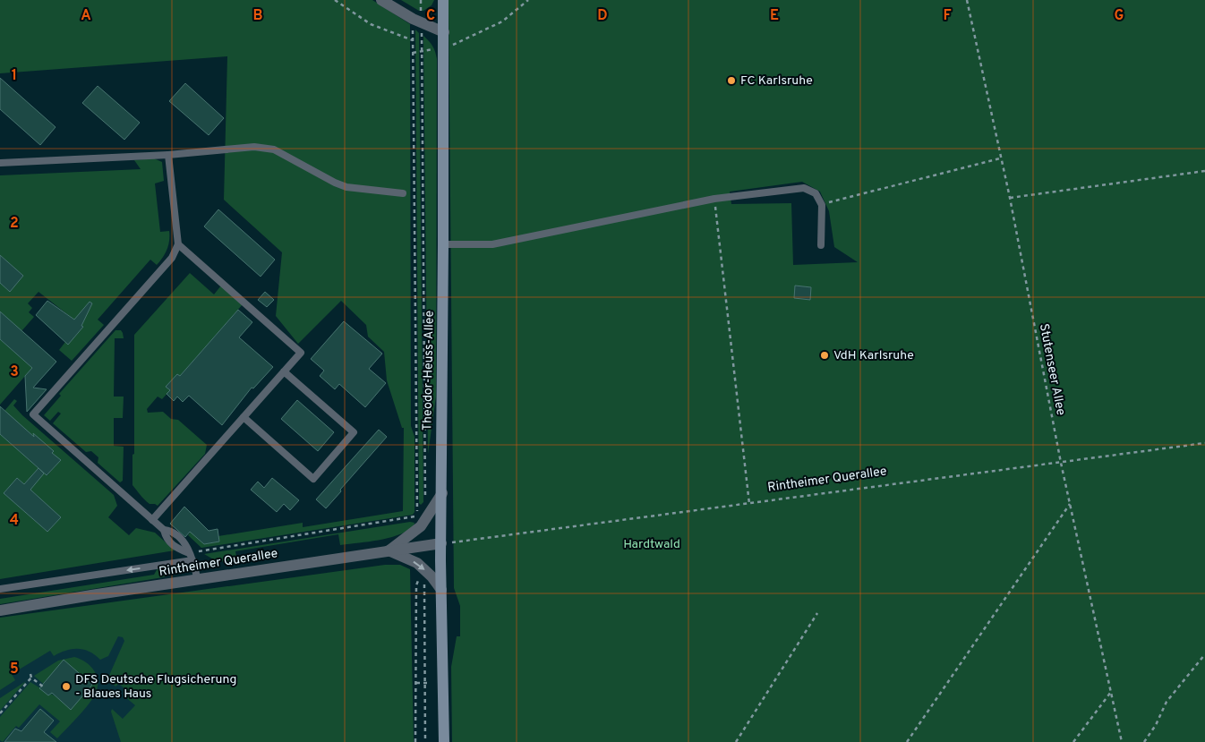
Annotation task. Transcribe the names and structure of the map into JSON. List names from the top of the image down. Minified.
{"streets":{"main road":["Theodor-Heuss-Allee"],"street":["Rintheimer Querallee"],"path":["Stutenseer Allee"]},"crossings":[["Stutenseer Allee","Rintheimer Querallee"],["Theodor-Heuss-Allee","Rintheimer Querallee"]],"parks":["Hardtwald"],"places":["FC Karlsruhe","VdH Karlsruhe","DFS Deutsche Flugsicherung - Blaues Haus"],"grid":{"columns":["A","B","C","D","E","F","G"],"rows":["1","2","3","4","5"]}}
